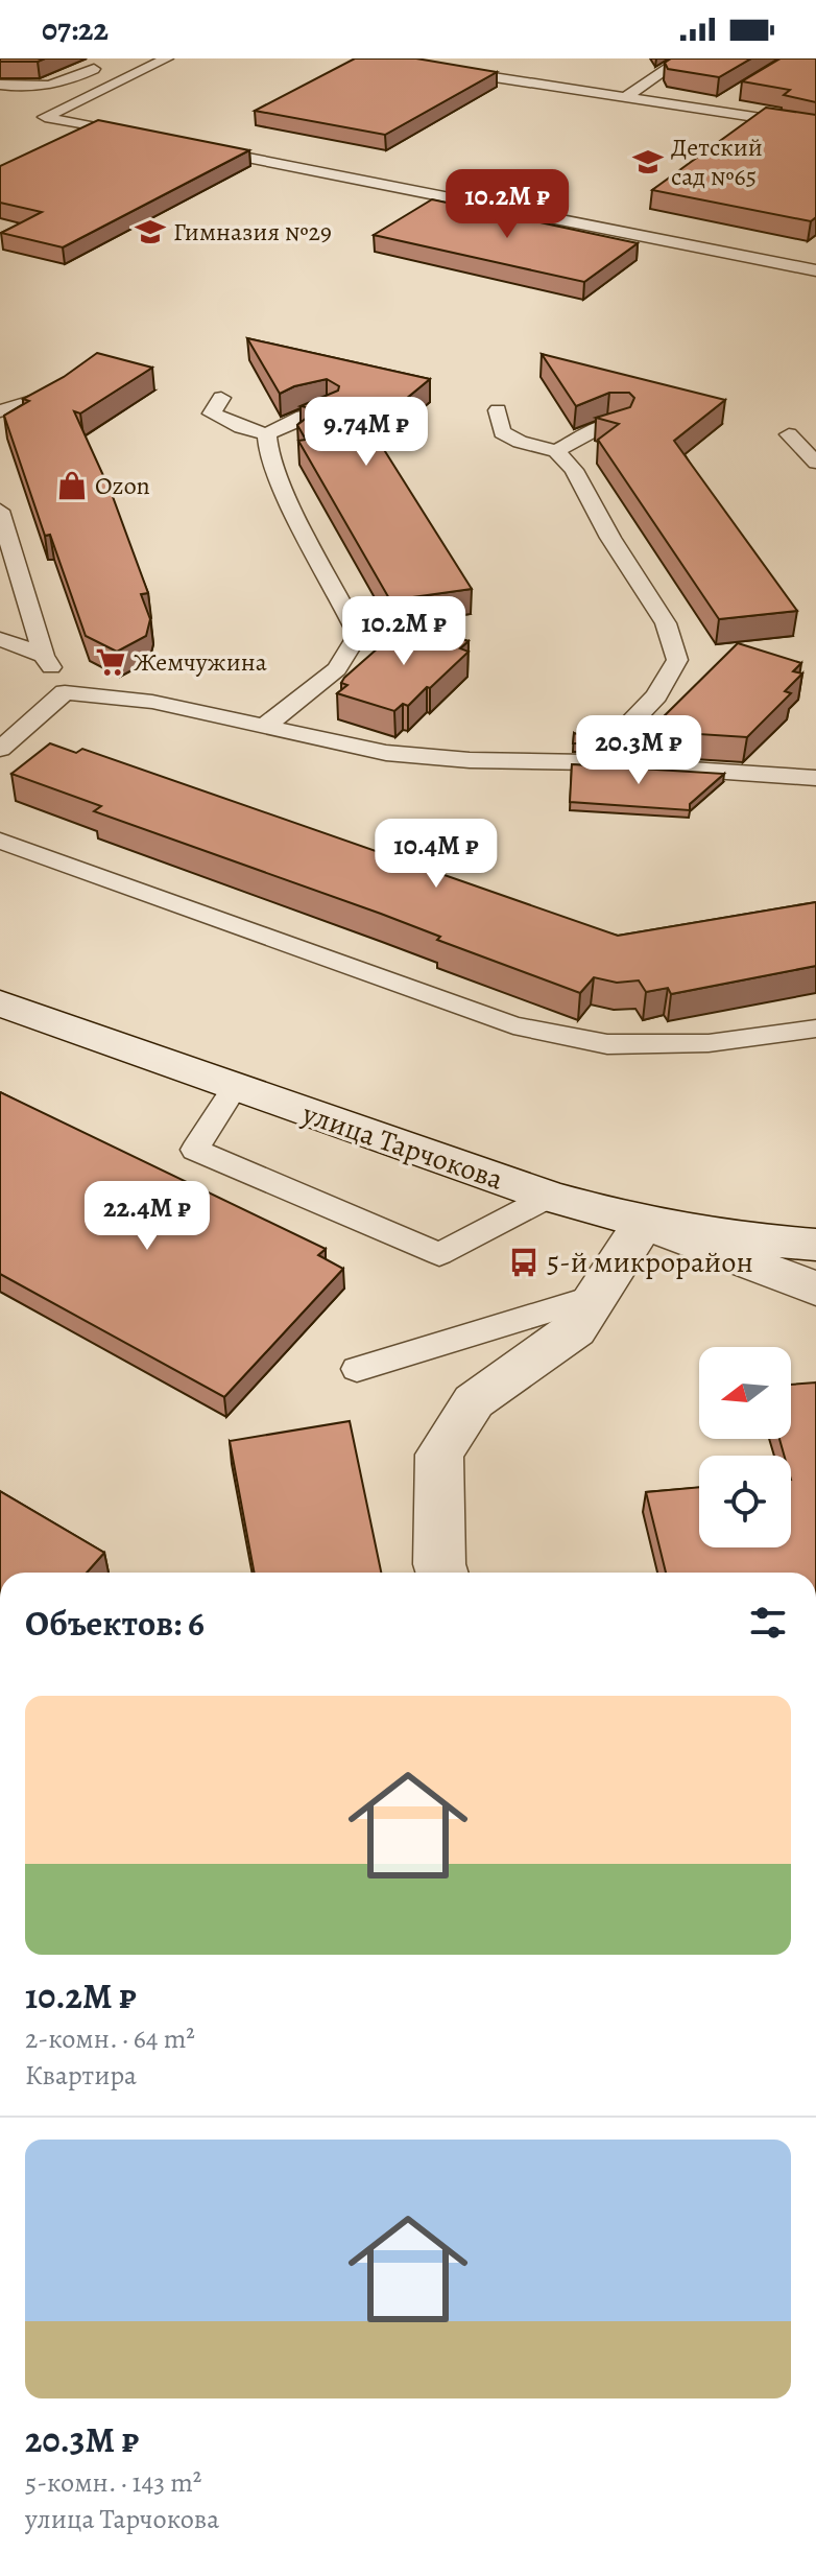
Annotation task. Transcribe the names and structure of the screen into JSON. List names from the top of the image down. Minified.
{"streets":{"main road":["улица Тарчокова"]},"places":{"school or university":["Детский сад №65","Гимназия №29"],"shop":["Ozon"],"supermarket":["Жемчужина"],"bus stop":["5-й микрорайон"]},"north":"left","page":{"status":"07:22","price":["10.2M ₽","9.74M ₽","10.2M ₽","20.3M ₽","10.4M ₽","22.4M ₽"],"heading":"Объектов: 6","list":[{"name":"10.2M ₽","note":"2-комн. · 64 m² · Квартира"},{"name":"20.3M ₽","note":"5-комн. · 143 m² · улица Тарчокова"}]}}
